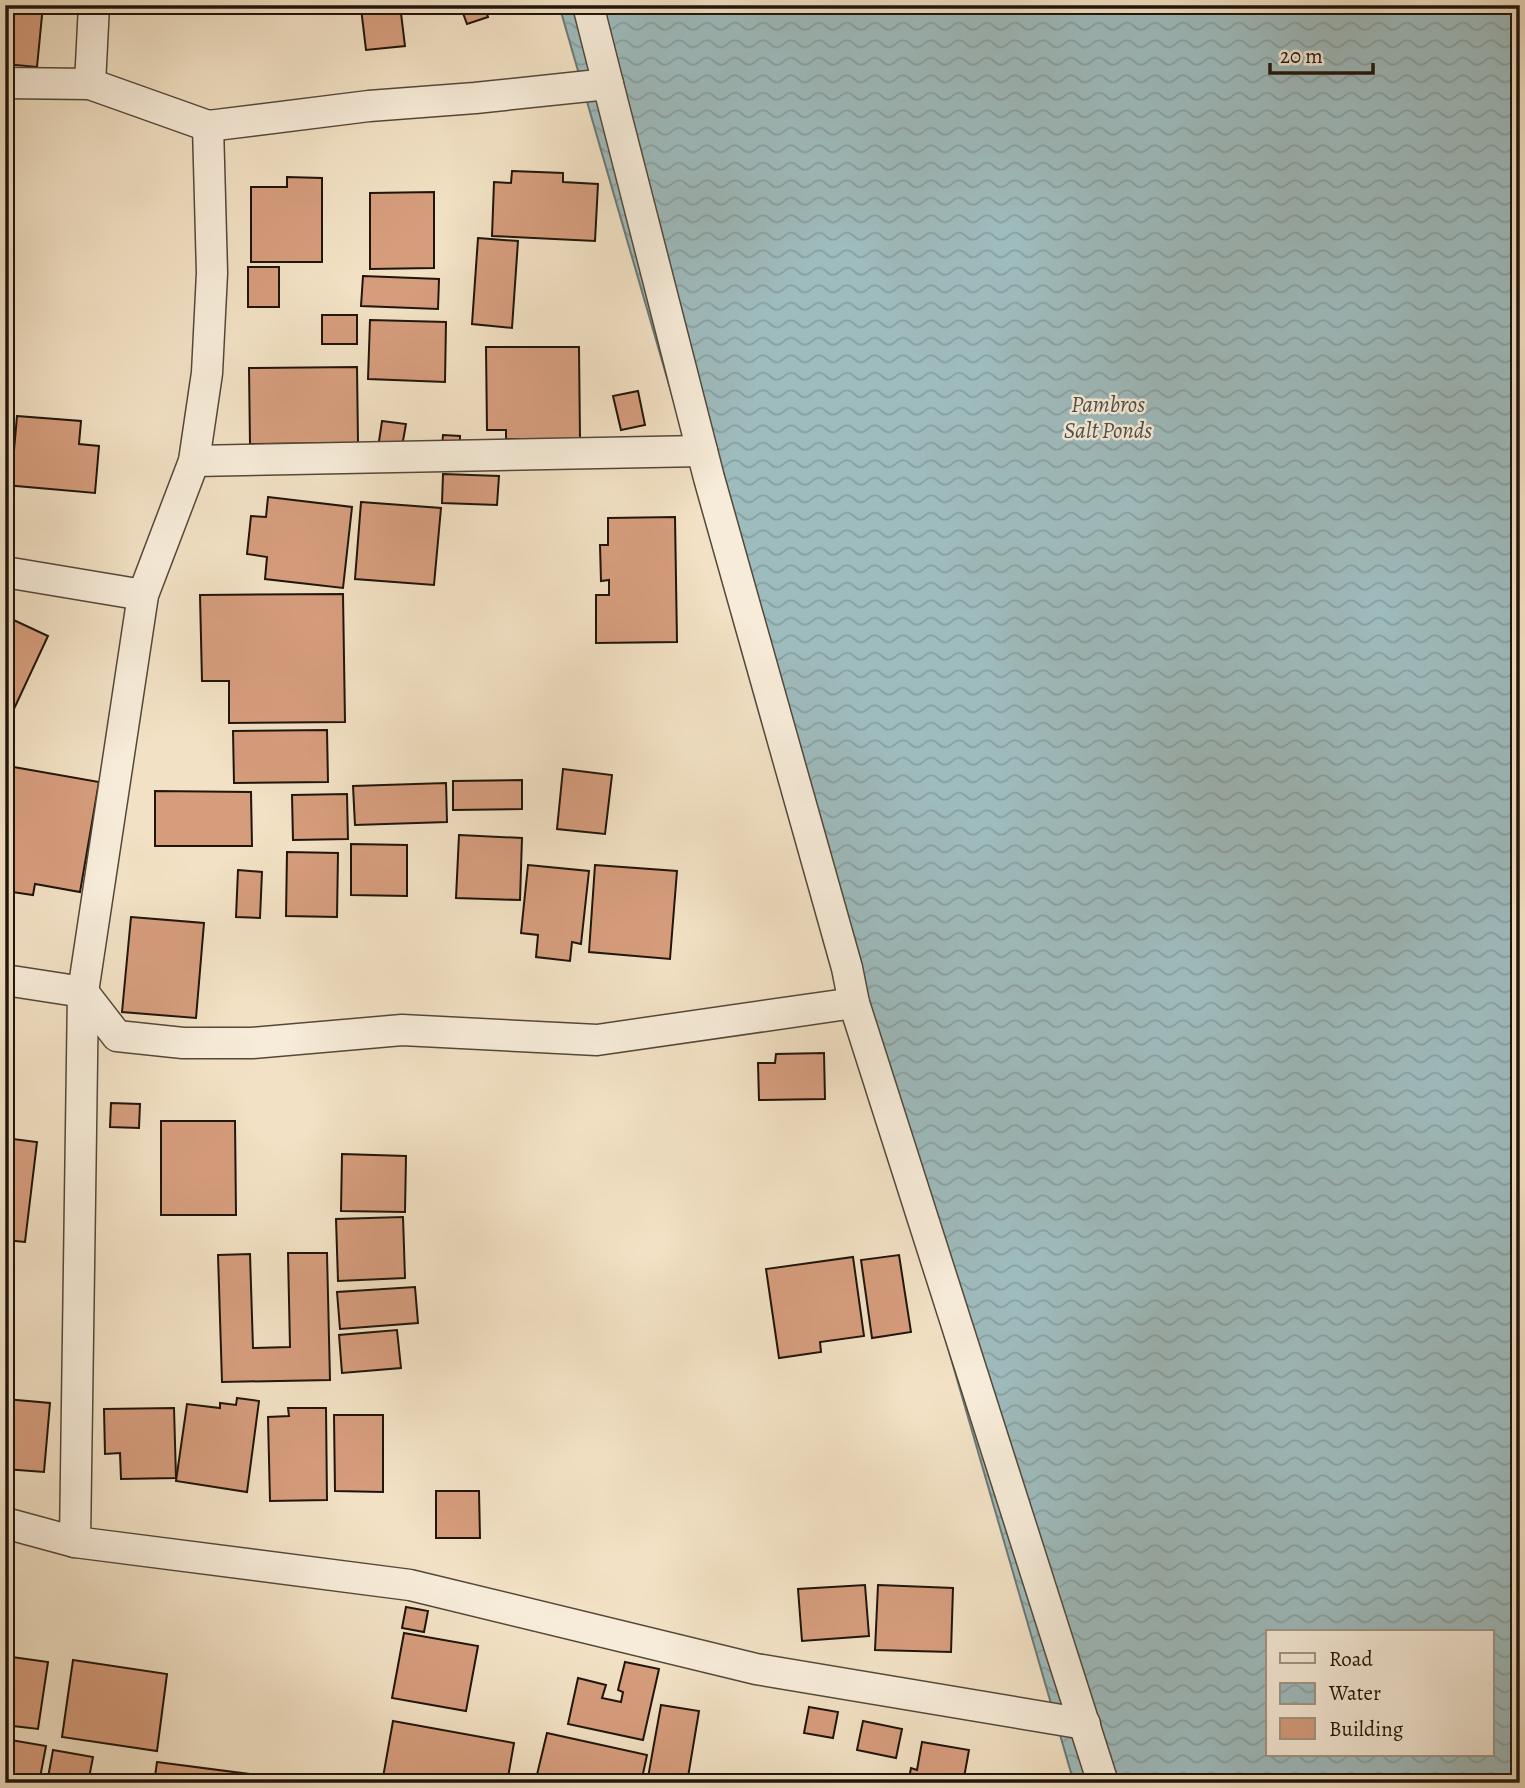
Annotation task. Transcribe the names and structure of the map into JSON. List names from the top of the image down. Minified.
{"water":["Pambros Salt Ponds"],"legend":["Road","Water","Building"],"scale_bar":"20 m"}
